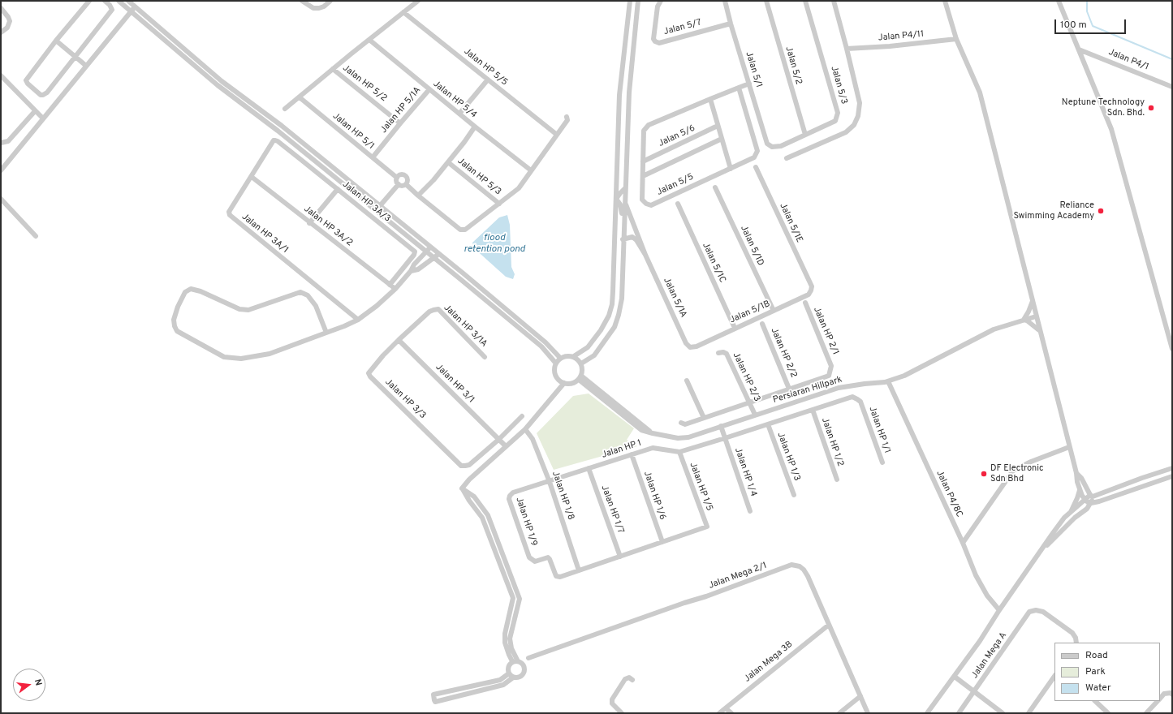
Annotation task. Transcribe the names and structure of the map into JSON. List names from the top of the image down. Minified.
{"streets":{"street":["Jalan 5/7","Jalan P4/11","Jalan P4/1","Jalan 5/2","Jalan HP 5/5","Jalan 5/1","Jalan HP 5/2","Jalan 5/3","Jalan HP 5/4","Jalan HP 5/1A","Jalan HP 5/1","Jalan 5/6","Jalan HP 5/3","Jalan 5/5","Jalan HP 3A/3","Jalan 5/1E","Jalan HP 3A/2","Jalan HP 3A/1","Jalan 5/1D","Jalan 5/1C","Jalan 5/1A","Jalan 5/1B","Jalan HP 3/1A","Jalan HP 2/1","Jalan HP 2/2","Jalan HP 2/3","Jalan HP 3/1","Persiaran Hillpark","Jalan HP 3/3","Jalan HP 1/1","Jalan HP 1/2","Jalan HP 1","Jalan HP 1/3","Jalan HP 1/4","Jalan HP 1/5","Jalan P4/8C","Jalan HP 1/8","Jalan HP 1/6","Jalan HP 1/7","Jalan HP 1/9","Jalan Mega 2/1","Jalan Mega A","Jalan Mega 3B"]},"crossings":[["Jalan 5/7","Jalan 5/1"],["Jalan 5/2","Jalan 5/3"],["Jalan 5/1","Jalan 5/3"],["Jalan 5/1","Jalan 5/5"],["Jalan HP 5/2","Jalan HP 5/1A"],["Jalan HP 5/4","Jalan HP 5/1A"],["Jalan HP 5/1A","Jalan HP 5/1"],["Jalan 5/6","Jalan 5/5"],["Jalan HP 3A/3","Jalan HP 3A/2"],["Jalan HP 3A/3","Jalan HP 3A/1"],["Jalan 5/1E","Jalan 5/1B"],["Jalan HP 3A/2","Jalan HP 3A/1"],["Jalan 5/1D","Jalan 5/1B"],["Jalan 5/1C","Jalan 5/1B"],["Jalan 5/1A","Jalan 5/1B"],["Jalan HP 3/1A","Jalan HP 3/3"],["Jalan HP 2/1","Jalan HP 2/2"],["Jalan HP 2/3","Persiaran Hillpark"],["Jalan HP 3/1","Jalan HP 3/3"],["Persiaran Hillpark","Jalan P4/8C"],["Jalan HP 1/1","Jalan HP 1"],["Jalan HP 1/2","Jalan HP 1"],["Jalan HP 1","Jalan HP 1/3"],["Jalan HP 1","Jalan HP 1/4"],["Jalan HP 1","Jalan HP 1/5"],["Jalan HP 1","Jalan HP 1/8"],["Jalan HP 1","Jalan HP 1/6"],["Jalan HP 1","Jalan HP 1/7"],["Jalan HP 1","Jalan HP 1/9"],["Jalan HP 1/5","Jalan HP 1/6"],["Jalan HP 1/8","Jalan HP 1/9"],["Jalan Mega 2/1","Jalan Mega 3B"]],"water":["flood retention pond"],"places":["Neptune Technology Sdn. Bhd.","Reliance Swimming Academy","DF Electronic Sdn Bhd"],"legend":["Road","Park","Water"],"scale_bar":"100 m","north":"right"}
